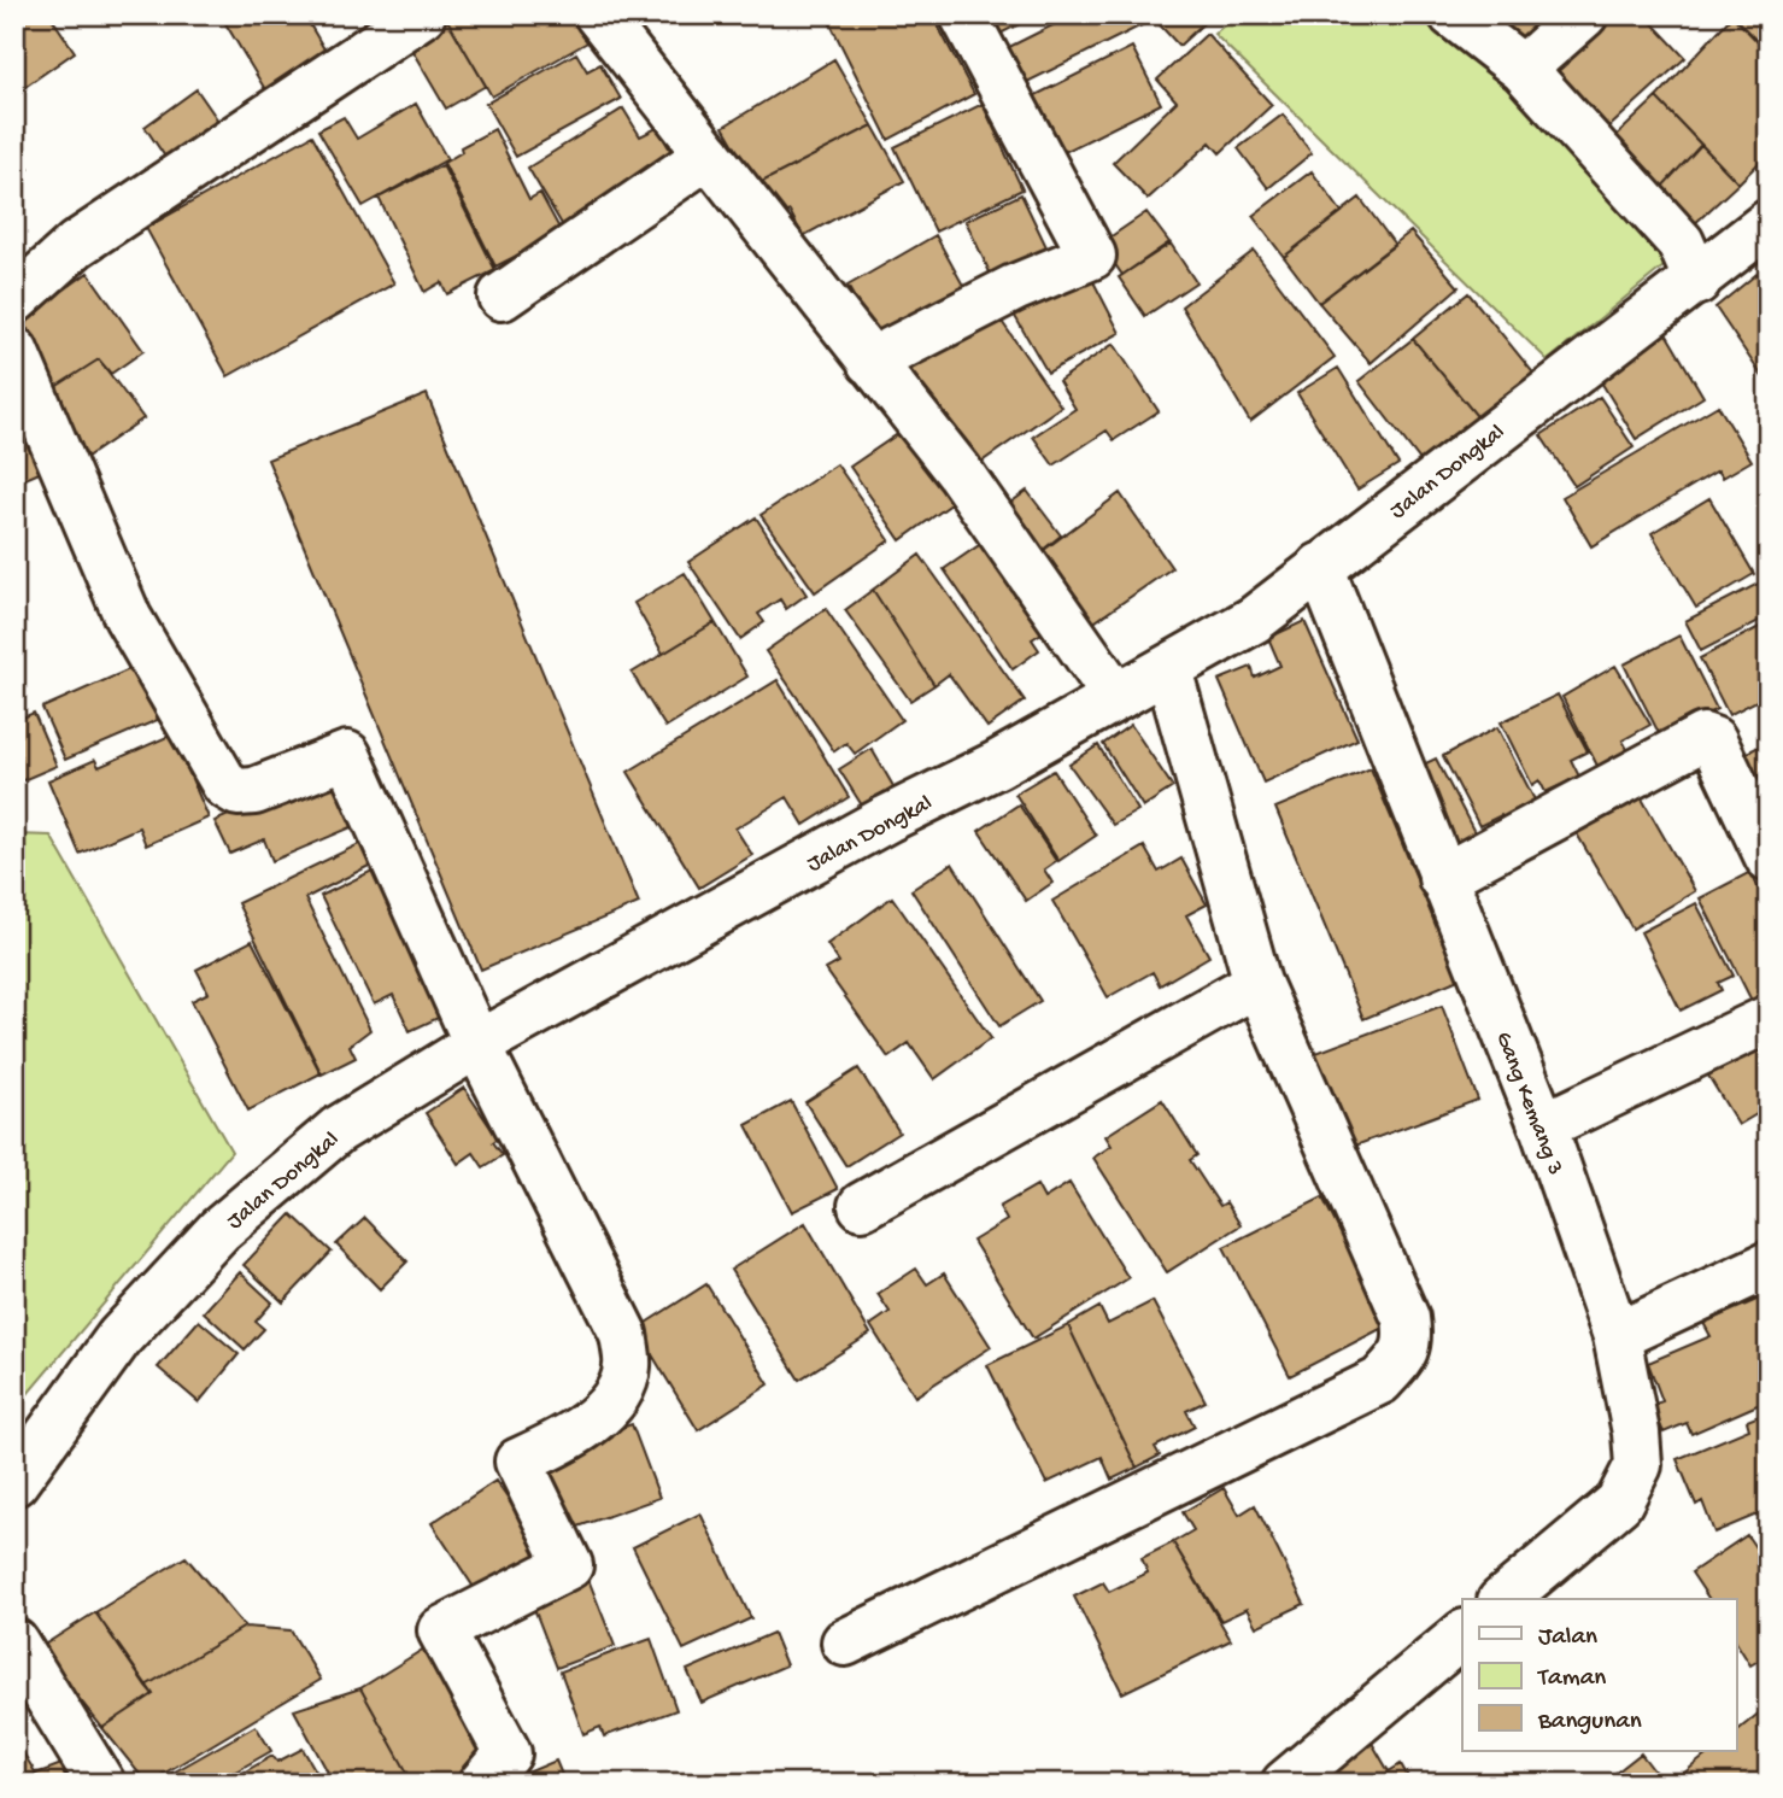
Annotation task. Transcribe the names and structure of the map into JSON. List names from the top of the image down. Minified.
{"streets":{"street":["Jalan Dongkal","Gang Kemang 3"]},"crossings":[["Jalan Dongkal","Gang Kemang 3"]],"legend":["Jalan","Taman","Bangunan"]}
